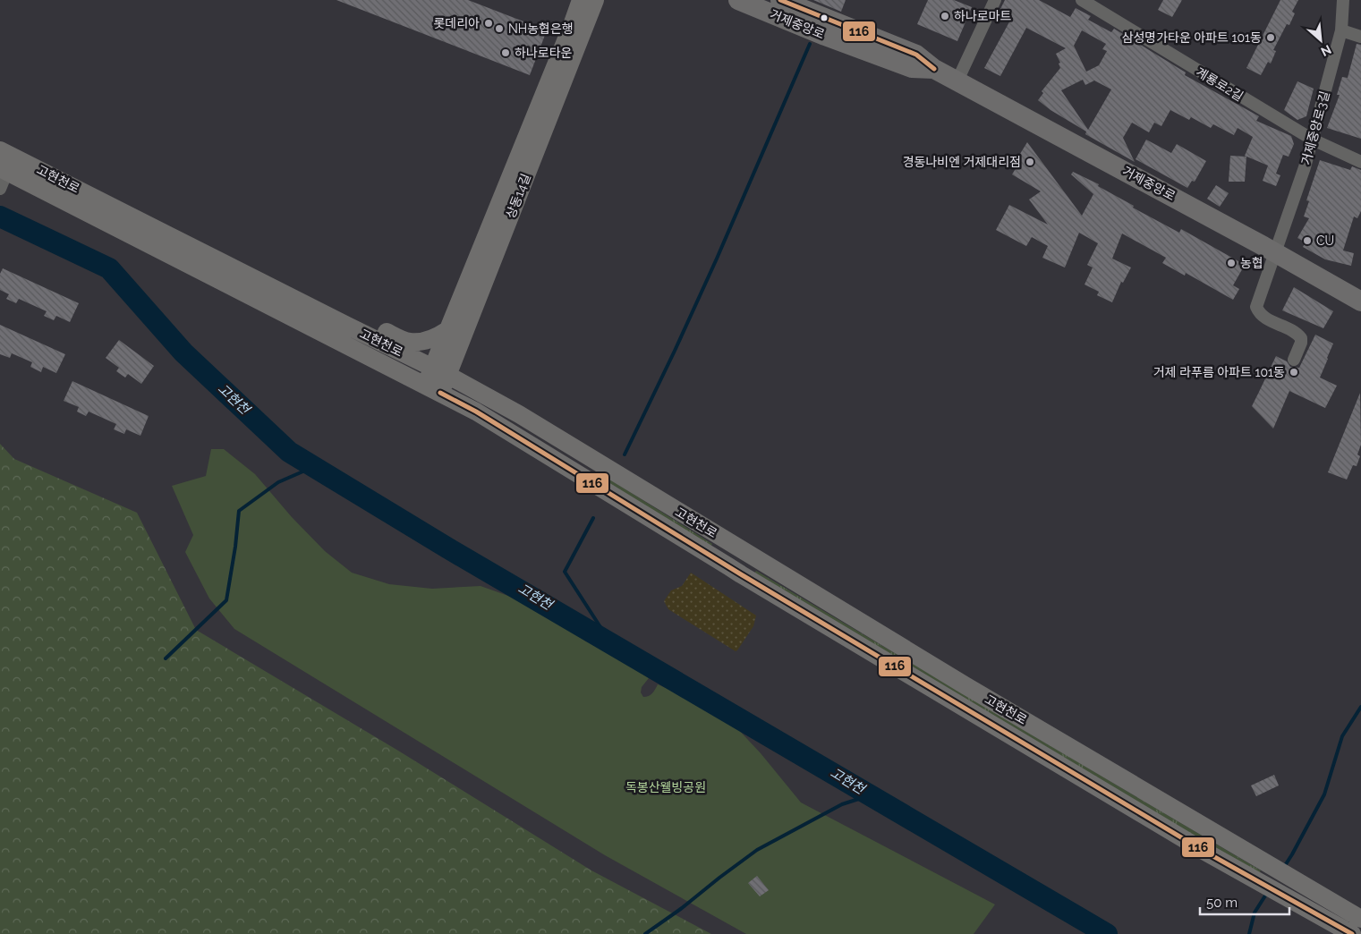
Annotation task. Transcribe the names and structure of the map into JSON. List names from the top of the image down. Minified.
{"streets":{"main road":["거제중앙로"],"street":["계룡로2길","거제중앙로3길","고현천로","상동14길"]},"crossings":[["거제중앙로","거제중앙로3길"],["계룡로2길","거제중앙로3길"],["고현천로","상동14길"]],"water":["고현천"],"parks":["독봉산웰빙공원"],"places":["하나로마트","롯데리아","NH농협은행","삼성명가타운 아파트 101동","하나로타운","경동나비엔 거제대리점","CU","농협","거제 라푸름 아파트 101동"],"lines":["transit line 116"],"scale_bar":"50 m","north":"bottom right"}
